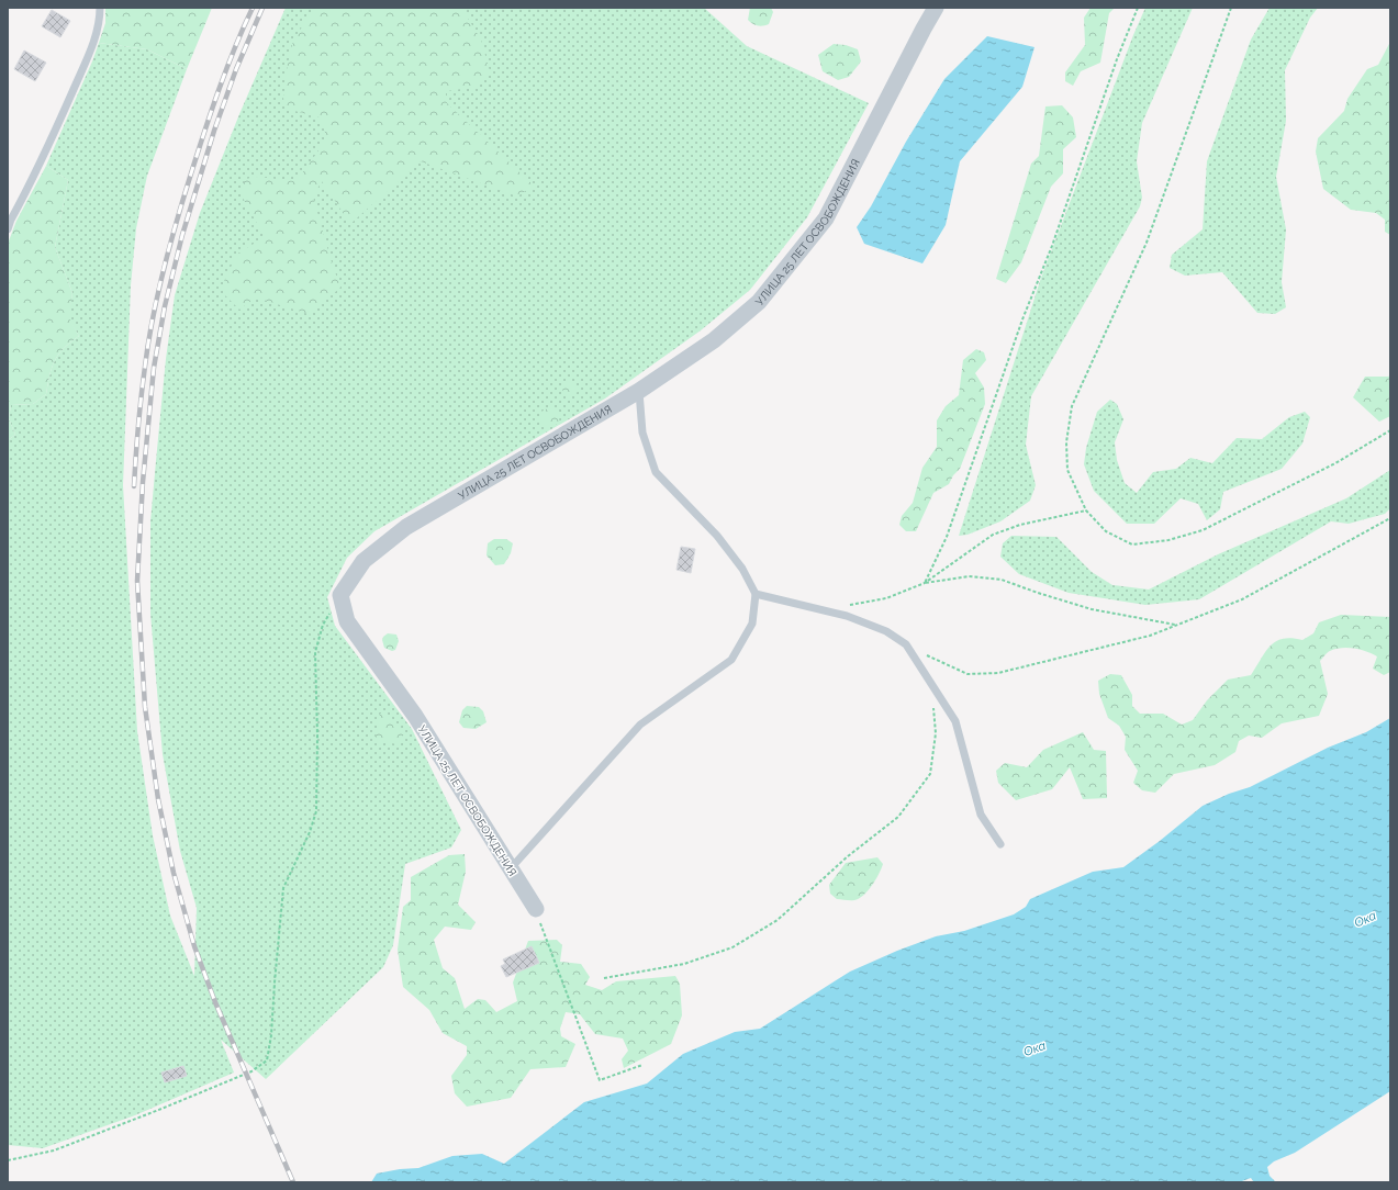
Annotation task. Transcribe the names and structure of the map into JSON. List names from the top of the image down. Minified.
{"streets":{"street":["УЛИЦА 25 ЛЕТ ОСВОБОЖДЕНИЯ"]},"water":["Ока"]}
